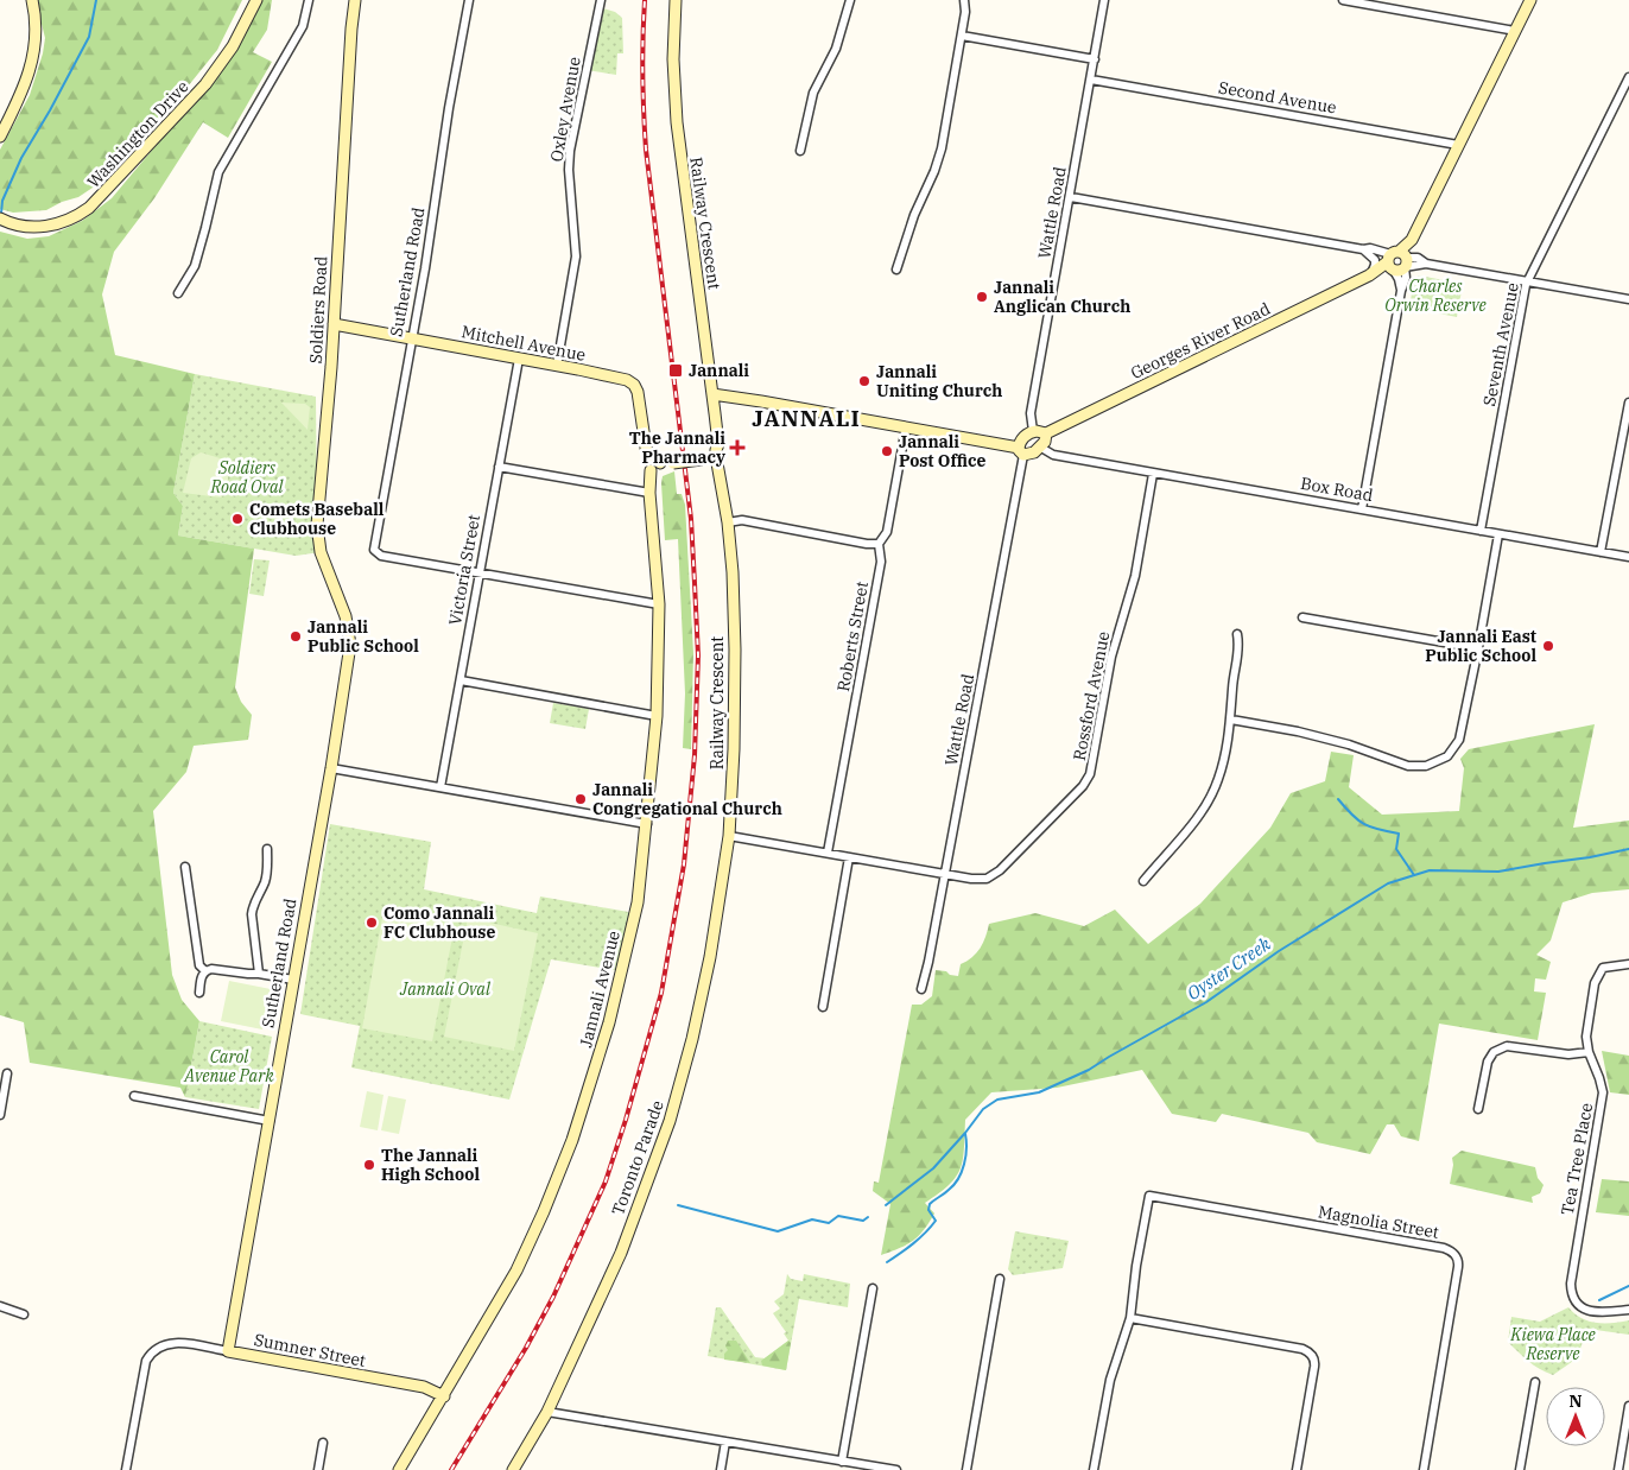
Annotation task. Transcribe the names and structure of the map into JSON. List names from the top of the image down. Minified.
{"streets":{"street":["Second Avenue","Oxley Avenue","Washington Drive","Wattle Road","Railway Crescent","Sutherland Road","Soldiers Road","Georges River Road","Mitchell Avenue","Seventh Avenue","Box Road","Victoria Street","Roberts Street","Rossford Avenue","Jannali Avenue","Toronto Parade","Tea Tree Place","Magnolia Street","Sumner Street"]},"crossings":[["Second Avenue","Wattle Road"],["Second Avenue","Georges River Road"],["Oxley Avenue","Mitchell Avenue"],["Wattle Road","Georges River Road"],["Wattle Road","Box Road"],["Wattle Road","Rossford Avenue"],["Railway Crescent","Rossford Avenue"],["Railway Crescent","Toronto Parade"],["Sutherland Road","Soldiers Road"],["Sutherland Road","Mitchell Avenue"],["Sutherland Road","Victoria Street"],["Sutherland Road","Sumner Street"],["Soldiers Road","Mitchell Avenue"],["Georges River Road","Box Road"],["Mitchell Avenue","Victoria Street"],["Mitchell Avenue","Jannali Avenue"],["Seventh Avenue","Box Road"],["Box Road","Rossford Avenue"],["Roberts Street","Rossford Avenue"],["Rossford Avenue","Toronto Parade"],["Jannali Avenue","Sumner Street"]],"districts":["JANNALI"],"water":["Oyster Creek"],"parks":["Charles Orwin Reserve","Soldiers Road Oval","Jannali Oval","Carol Avenue Park","Kiewa Place Reserve"],"places":{"other":["Jannali Anglican Church","Jannali Uniting Church","Jannali Post Office","Comets Baseball Clubhouse","Jannali Public School","Jannali East Public School","Jannali Congregational Church","Como Jannali FC Clubhouse","The Jannali High School"],"transit":["Jannali"],"health":["The Jannali Pharmacy"]},"north":"top"}
